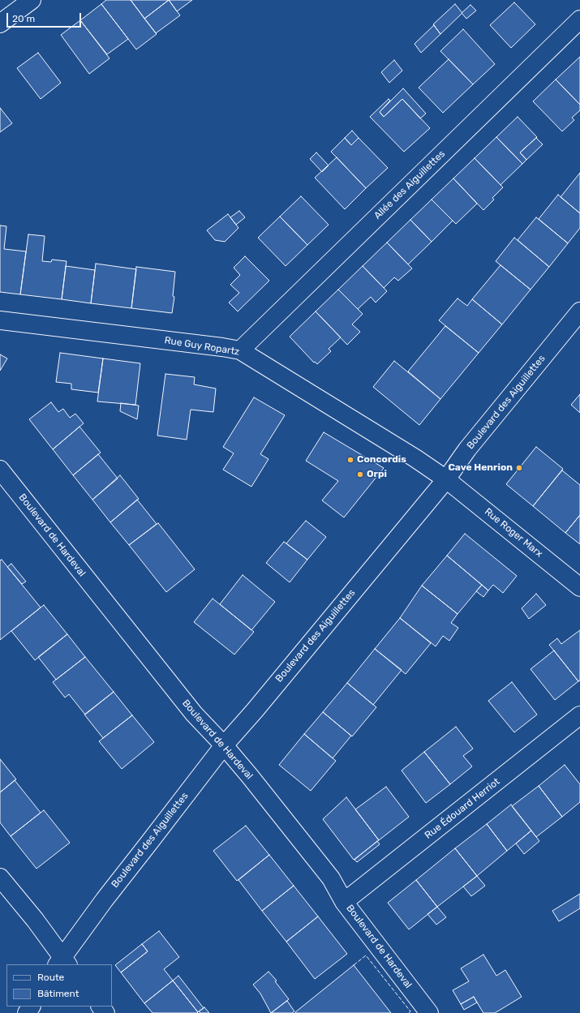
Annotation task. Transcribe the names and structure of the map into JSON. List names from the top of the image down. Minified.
{"streets":{"street":["Allée des Aiguillettes","Rue Guy Ropartz","Boulevard des Aiguillettes","Rue Roger Marx","Boulevard de Hardeval","Rue Édouard Herriot"]},"crossings":[["Allée des Aiguillettes","Rue Guy Ropartz"],["Rue Guy Ropartz","Boulevard des Aiguillettes"],["Rue Guy Ropartz","Rue Roger Marx"],["Boulevard des Aiguillettes","Rue Roger Marx"],["Boulevard des Aiguillettes","Boulevard de Hardeval"],["Boulevard de Hardeval","Rue Édouard Herriot"]],"places":["Concordis","Cave Henrion","Orpi"],"legend":["Route","Bâtiment"],"scale_bar":"20 m"}
